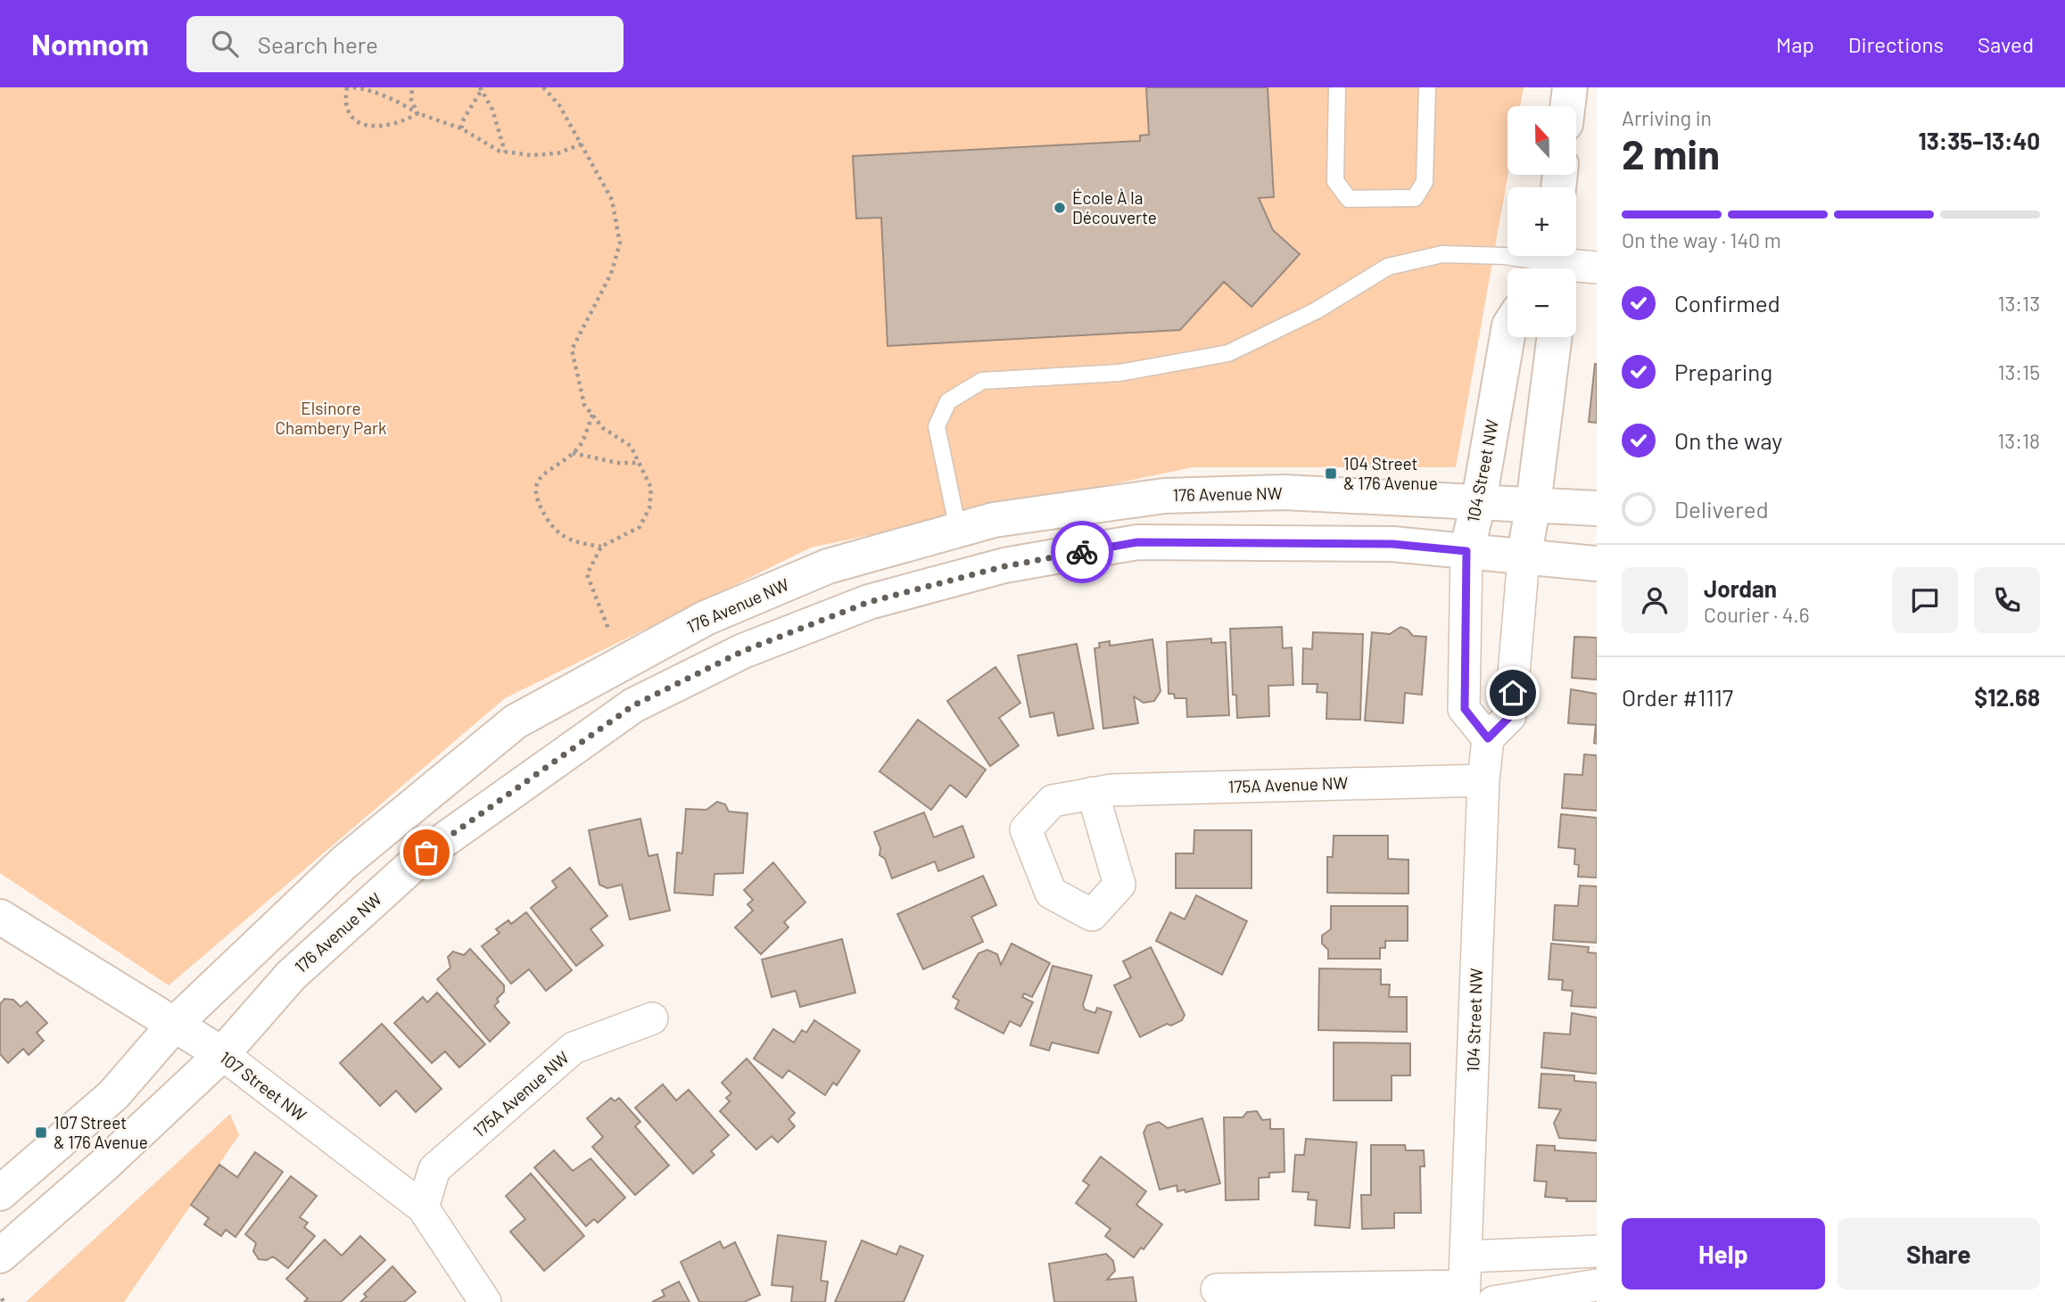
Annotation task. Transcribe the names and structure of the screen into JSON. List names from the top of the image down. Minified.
{"streets":{"street":["104 Street NW","176 Avenue NW","175A Avenue NW","107 Street NW"]},"crossings":[["104 Street NW","176 Avenue NW"],["104 Street NW","175A Avenue NW"],["176 Avenue NW","107 Street NW"],["175A Avenue NW","107 Street NW"]],"parks":["Elsinore Chambery Park"],"places":{"other":["École À la Découverte"],"transit":["104 Street & 176 Avenue","107 Street & 176 Avenue"]},"north":"top","page":{"header":"Nomnom","search":"Search here","nav":["Map","Directions","Saved"],"heading":["2 min","Arriving in","13:35–13:40"],"panel":["Jordan","Courier · 4.6","Order #1117","$12.68"],"map_buttons":["+","−"],"bar":"On the way · 140 m","list":[["Confirmed","13:13"],["Preparing","13:15"],["On the way","13:18"],"Delivered"],"buttons":["Help","Share"]}}
